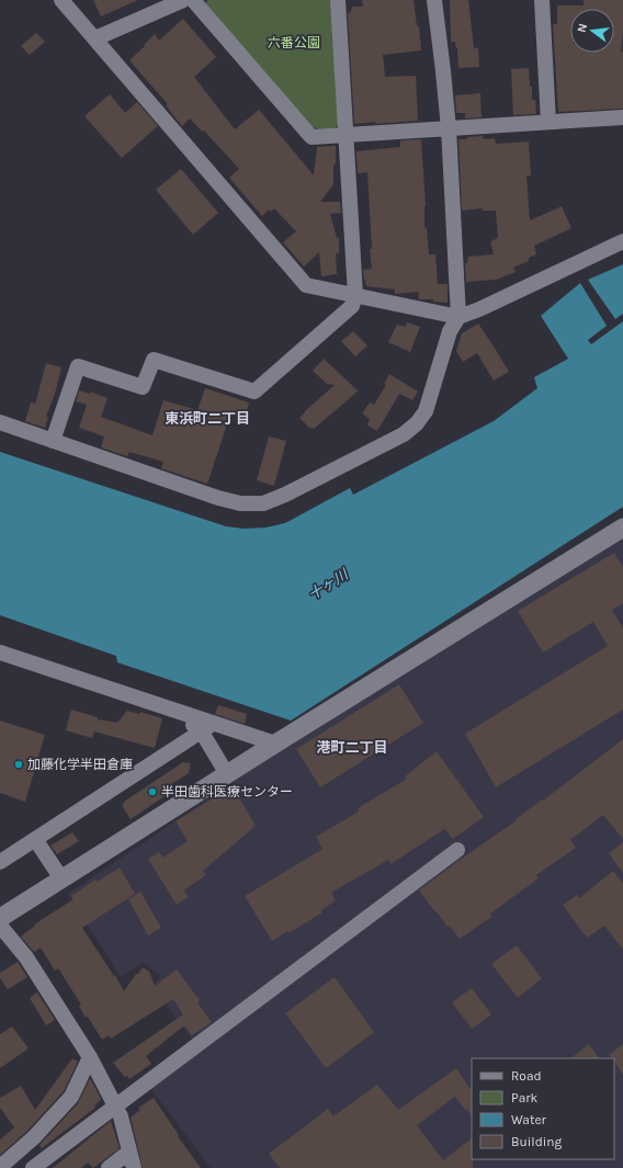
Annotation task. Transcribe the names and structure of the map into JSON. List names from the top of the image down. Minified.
{"districts":["東浜町二丁目","港町二丁目"],"water":["十ヶ川"],"parks":["六番公園"],"places":["加藤化学半田倉庫","半田歯科医療センター"],"legend":["Road","Park","Water","Building"],"north":"left"}
